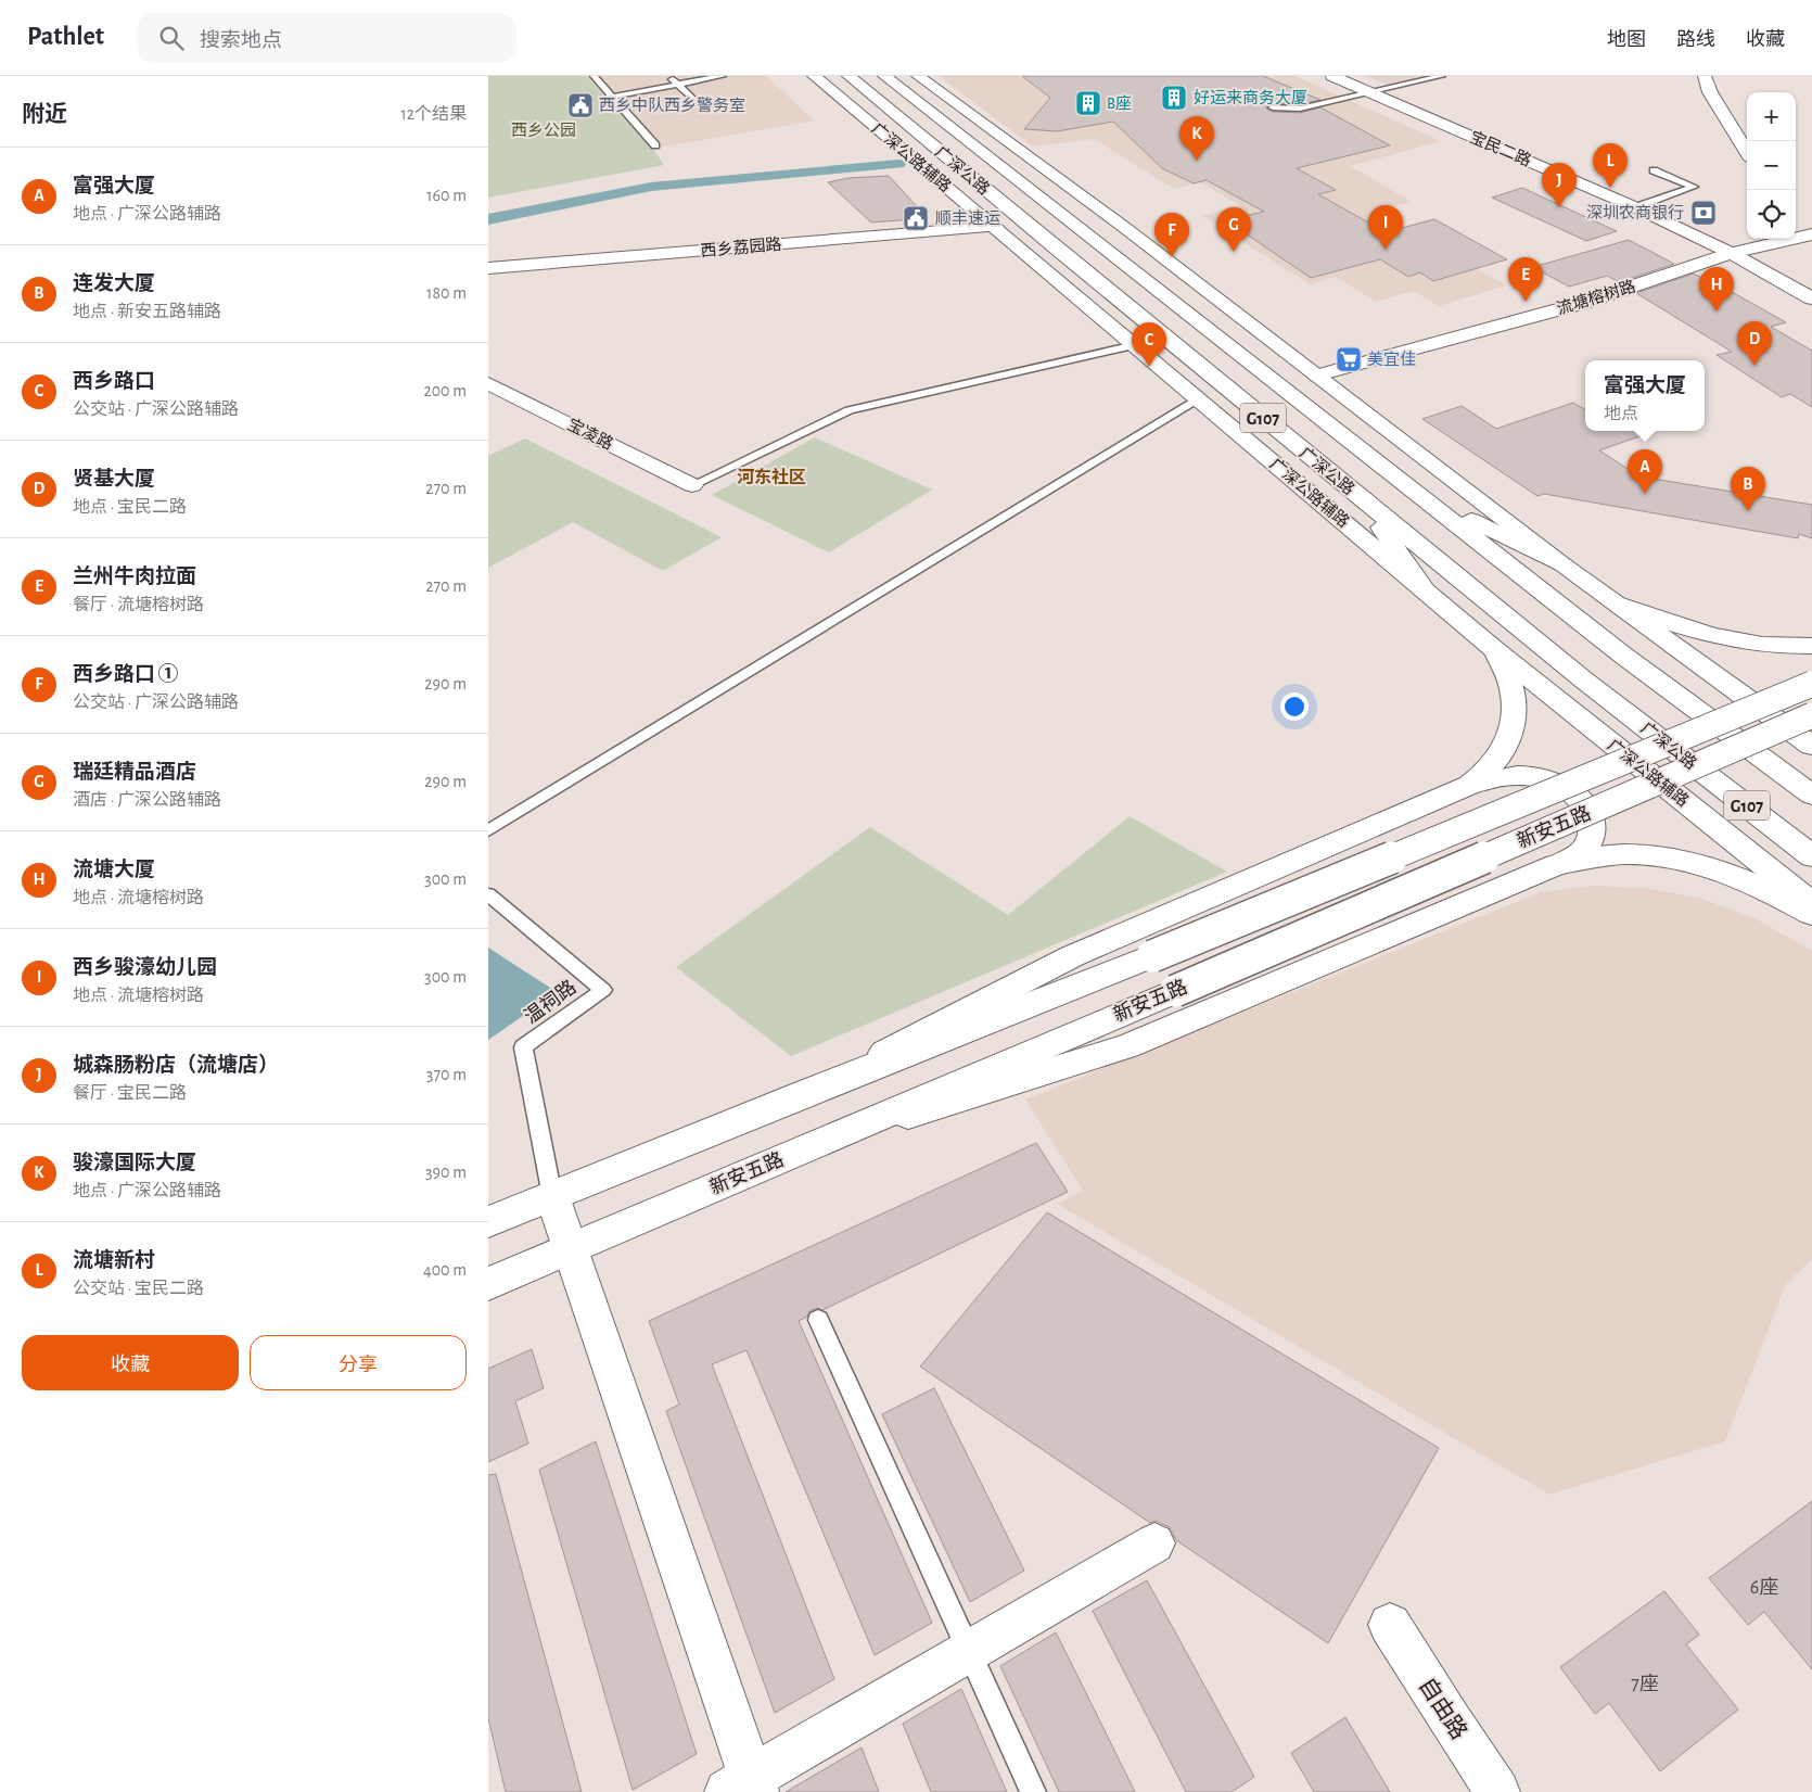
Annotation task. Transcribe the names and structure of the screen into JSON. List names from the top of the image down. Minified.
{"streets":{"main road":["宝民二路","广深公路辅路","广深公路","西乡荔园路","流塘榕树路","G107","宝凌路","新安五路","自由路"],"lane":["温祠路"]},"crossings":[["宝民二路","流塘榕树路"],["广深公路辅路","西乡荔园路"],["新安五路","温祠路"]],"districts":["河东社区"],"parks":["西乡公园"],"places":{"building":["好运来商务大厦","B座"],"public building":["西乡中队西乡警务室","顺丰速运"],"bank":["深圳农商银行"],"supermarket":["美宜佳"]},"house_numbers":["6座","7座"],"page":{"header":"Pathlet","search":"搜索地点","nav":["地图","路线","收藏"],"heading":["附近","12个结果"],"map_buttons":["+","−"],"pins":["K","L","J","I","G","F","E","H","D","C","A","B"],"list":[{"mark":"A","name":"富强大厦","note":"地点 · 广深公路辅路","value":"160 m"},{"mark":"B","name":"连发大厦","note":"地点 · 新安五路辅路","value":"180 m"},{"mark":"C","name":"西乡路口","note":"公交站 · 广深公路辅路","value":"200 m"},{"mark":"D","name":"贤基大厦","note":"地点 · 宝民二路","value":"270 m"},{"mark":"E","name":"兰州牛肉拉面","note":"餐厅 · 流塘榕树路","value":"270 m"},{"mark":"F","name":"西乡路口 ①","note":"公交站 · 广深公路辅路","value":"290 m"},{"mark":"G","name":"瑞廷精品酒店","note":"酒店 · 广深公路辅路","value":"290 m"},{"mark":"H","name":"流塘大厦","note":"地点 · 流塘榕树路","value":"300 m"},{"mark":"I","name":"西乡骏濠幼儿园","note":"地点 · 流塘榕树路","value":"300 m"},{"mark":"J","name":"城森肠粉店（流塘店）","note":"餐厅 · 宝民二路","value":"370 m"},{"mark":"K","name":"骏濠国际大厦","note":"地点 · 广深公路辅路","value":"390 m"},{"mark":"L","name":"流塘新村","note":"公交站 · 宝民二路","value":"400 m"}],"popup":["富强大厦","地点"],"buttons":["收藏","分享"]}}
